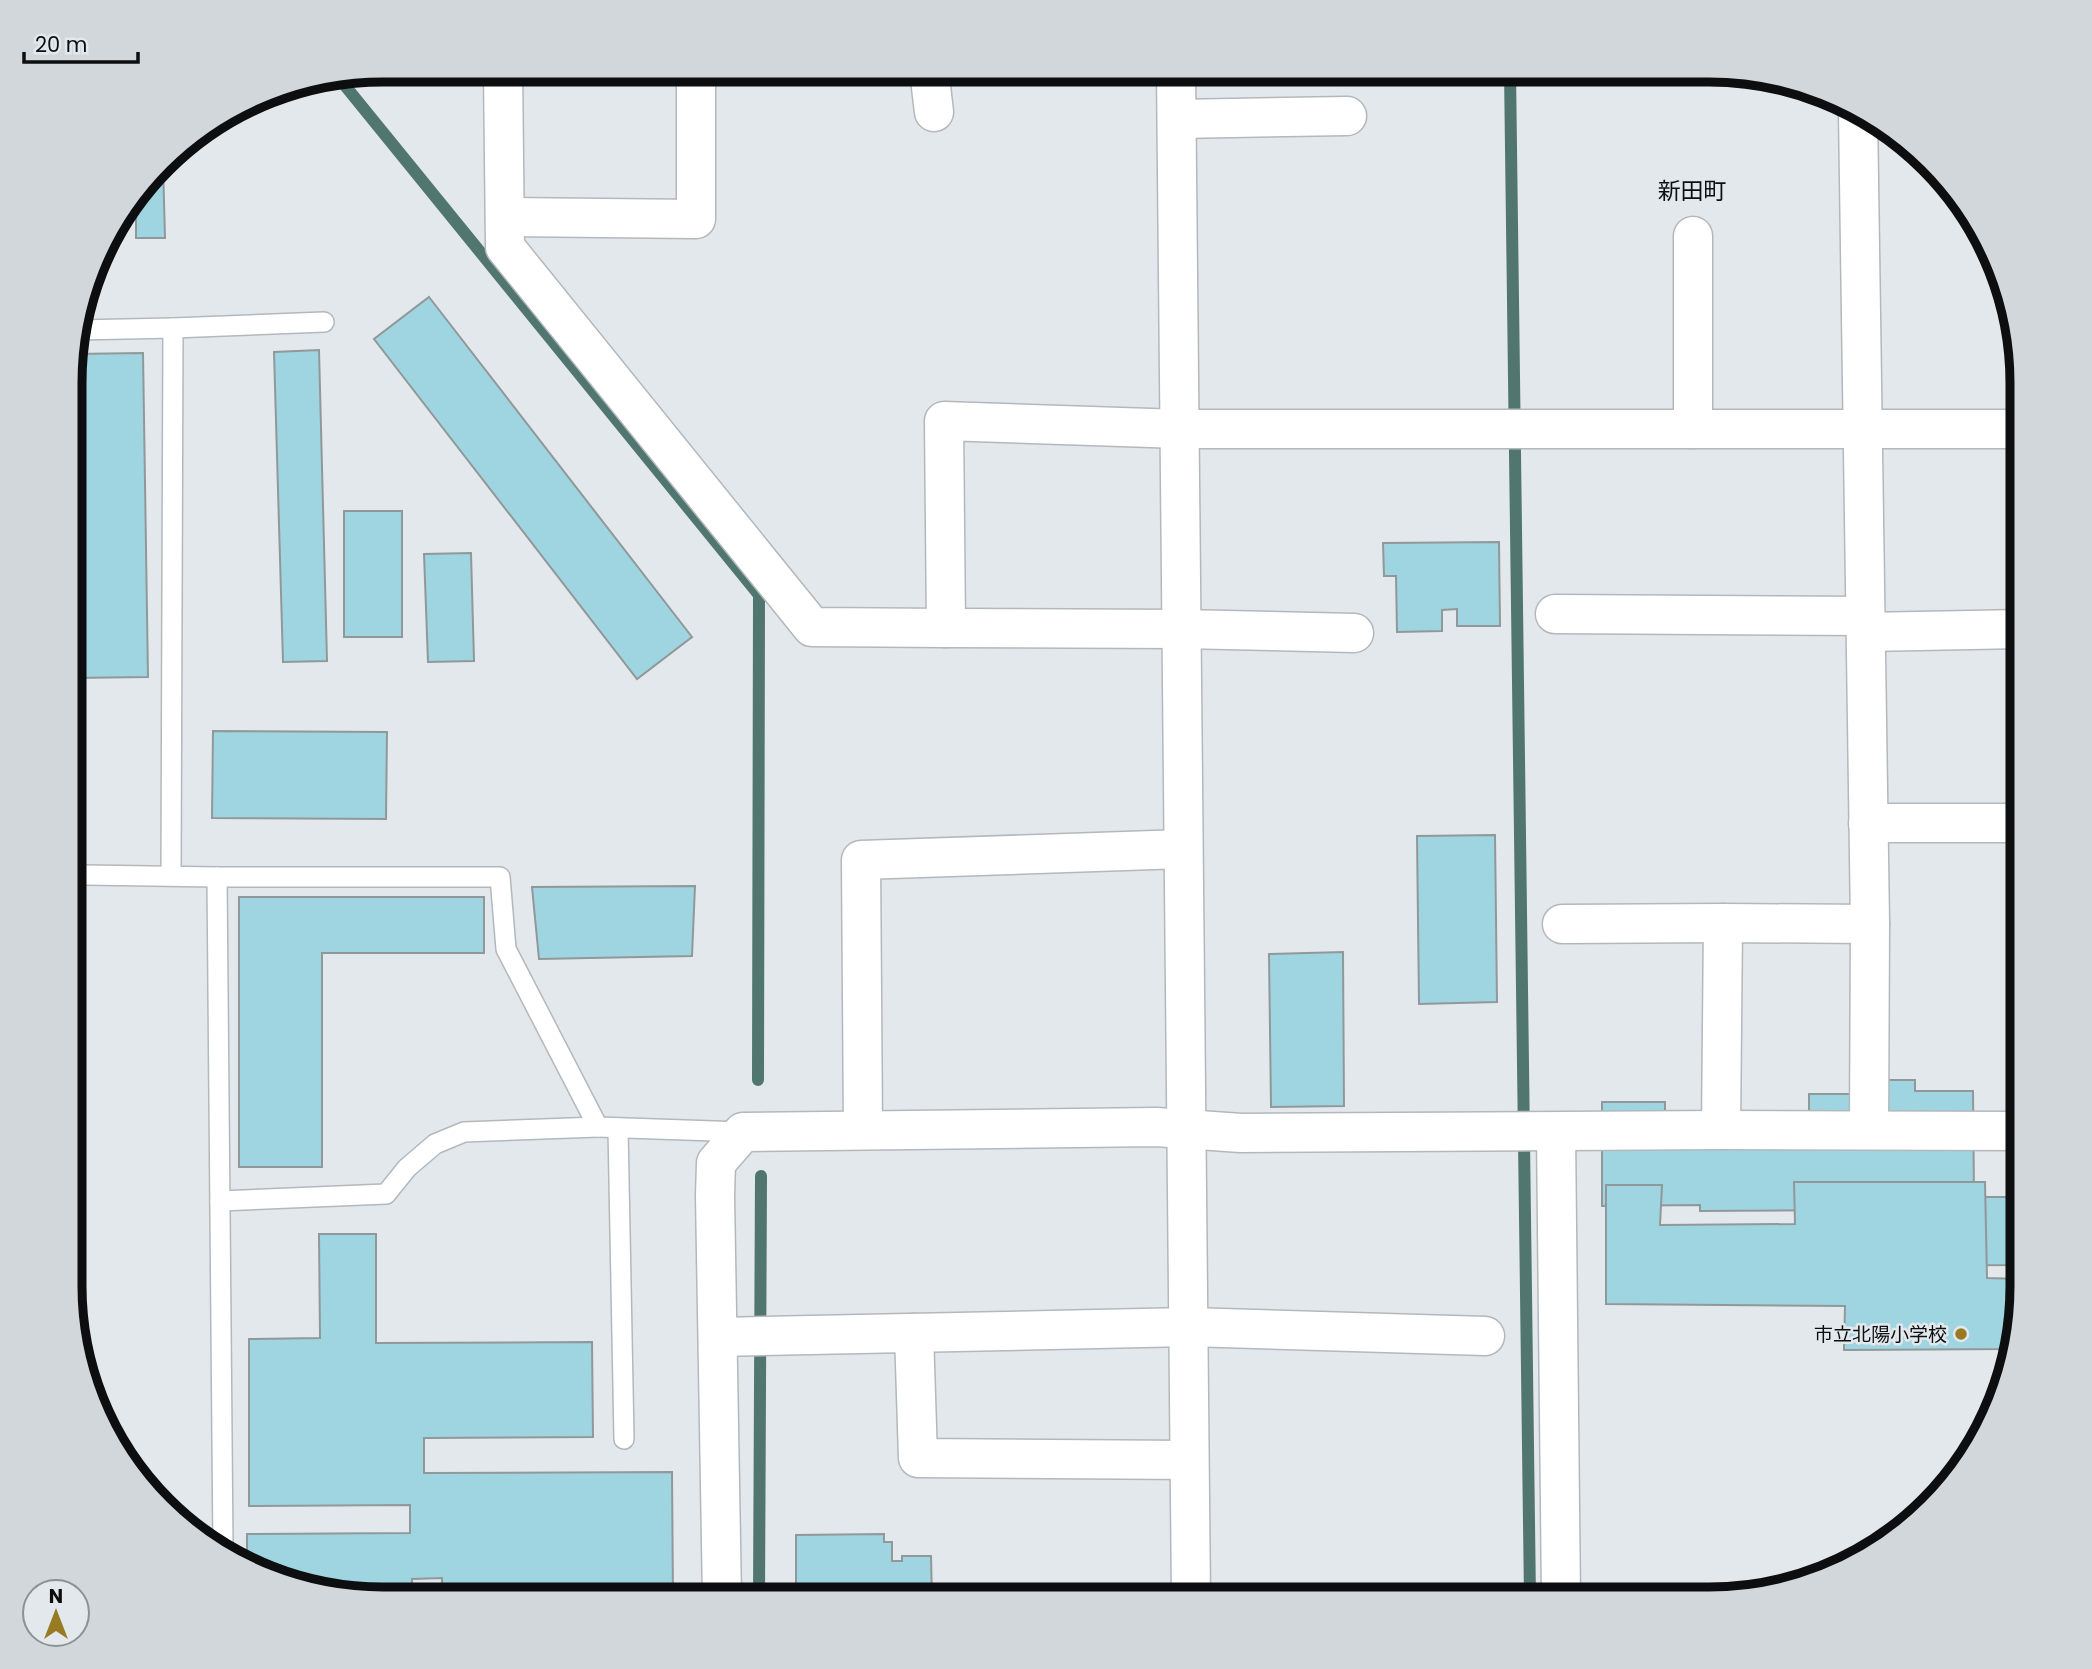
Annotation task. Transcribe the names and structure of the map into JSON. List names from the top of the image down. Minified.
{"districts":["新田町"],"places":["市立北陽小学校"],"scale_bar":"20 m","north":"top"}
